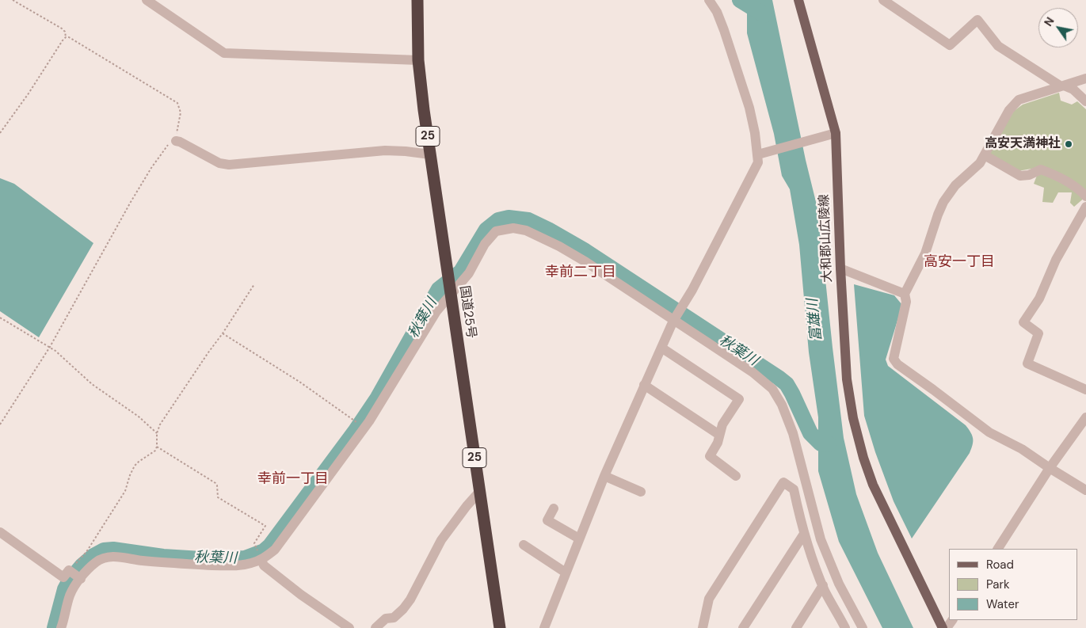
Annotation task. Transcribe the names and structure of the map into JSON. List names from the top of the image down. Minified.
{"streets":{"highway":["25","国道25号"],"main road":["大和郡山広陵線"]},"districts":["高安一丁目","幸前二丁目","幸前一丁目"],"water":["秋葉川","富雄川"],"places":["高安天満神社"],"legend":["Road","Park","Water"],"north":"top left"}
